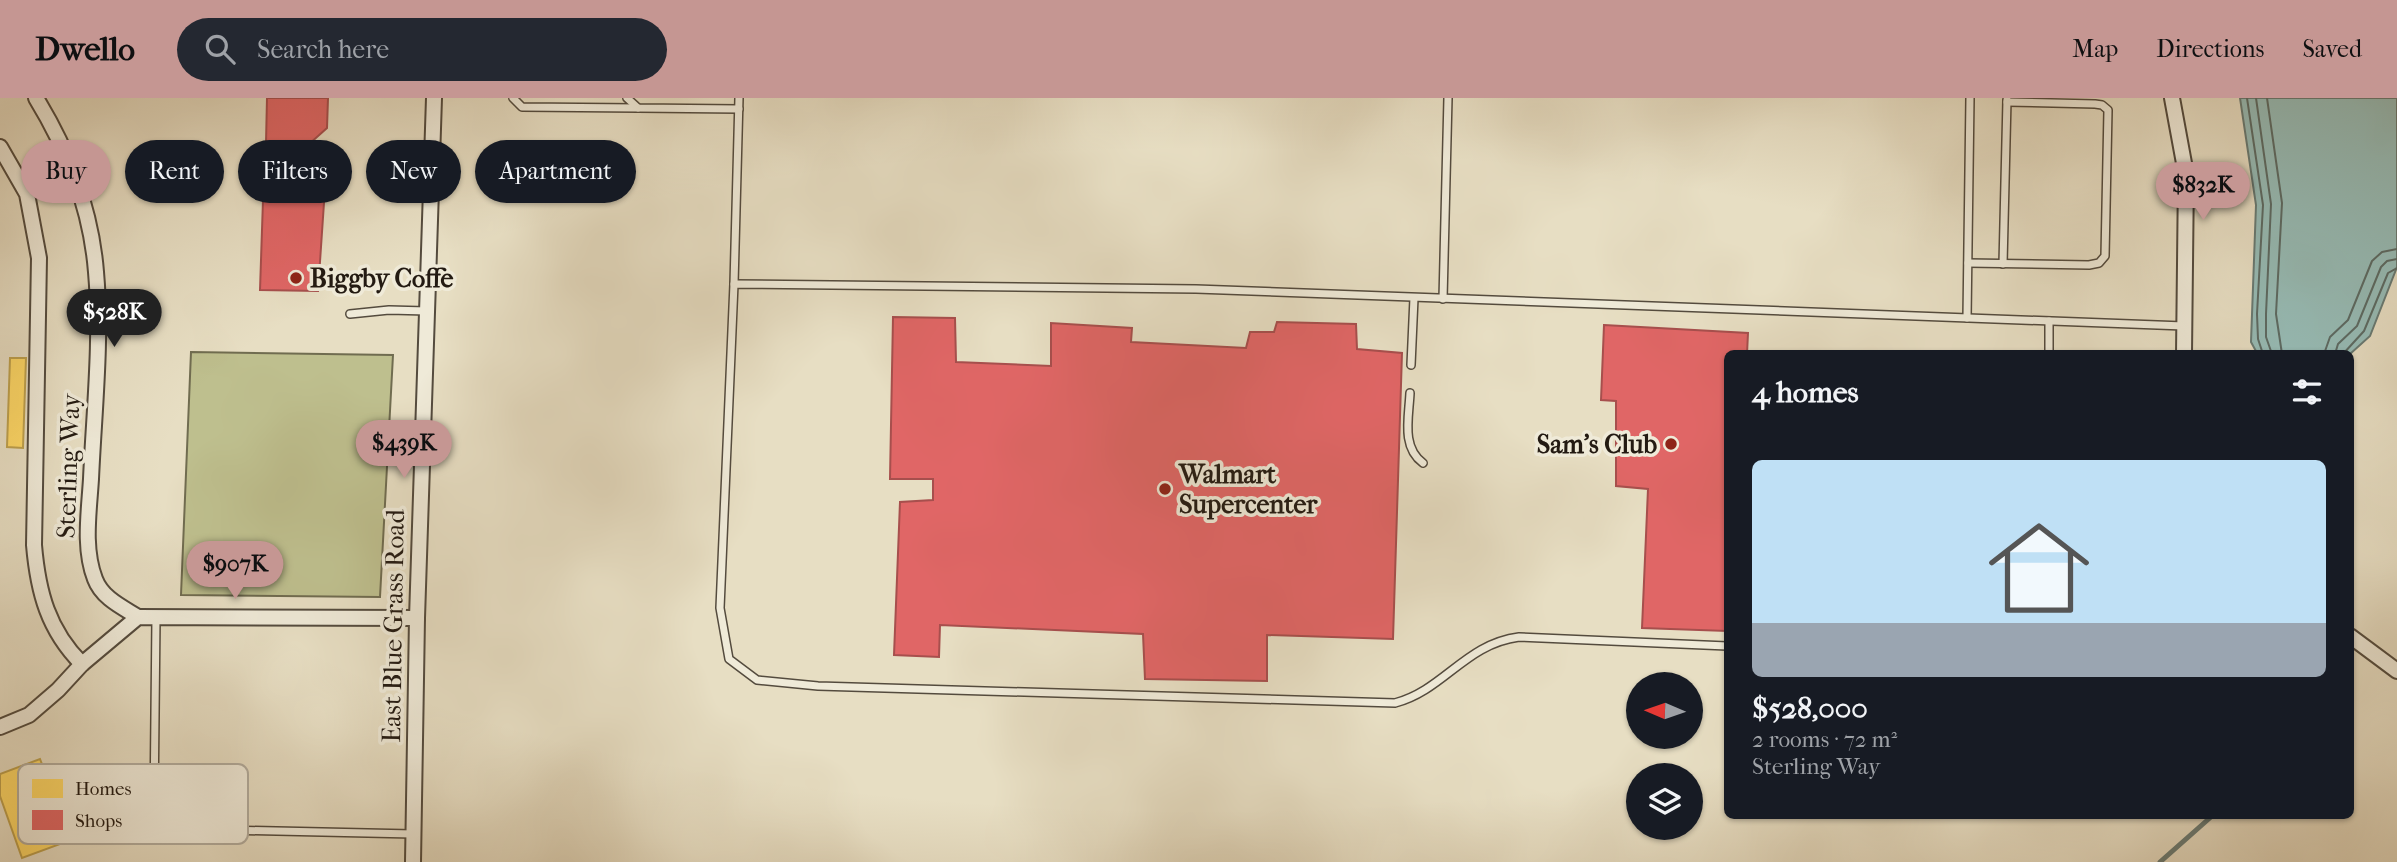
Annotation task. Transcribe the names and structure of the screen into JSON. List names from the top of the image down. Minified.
{"streets":{"street":["Sterling Way","East Blue Grass Road"]},"crossings":[["Sterling Way","East Blue Grass Road"]],"places":["Biggby Coffe","Sam's Club","Walmart Supercenter"],"legend":["Homes","Shops"],"north":"left","page":{"header":"Dwello","search":"Search here","nav":["Map","Directions","Saved"],"chip":["Buy","Rent","Filters","New","Apartment"],"price":["$832K","$528K","$439K","$907K"],"heading":"4 homes","list":[{"name":"$528,000","note":"2 rooms · 72 m² · Sterling Way"}]}}
